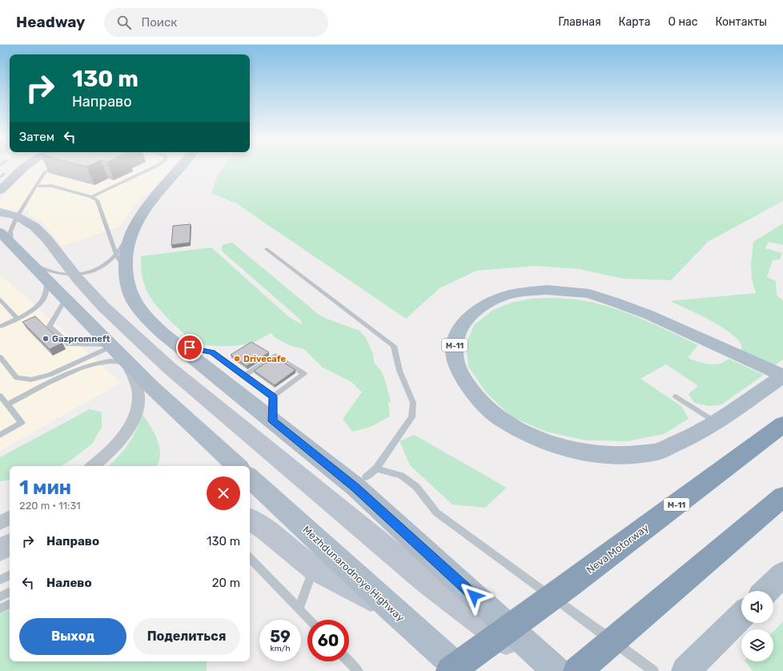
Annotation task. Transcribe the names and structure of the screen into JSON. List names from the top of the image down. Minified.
{"streets":{"highway":["М-11","Neva Motorway"],"main road":["Mezhdunarodnoye Highway"]},"places":["Gazpromneft","Drivecafe"],"page":{"header":"Headway","search":"Поиск","nav":["Главная","Карта","О нас","Контакты"],"turn":["130 m","Направо"],"then":"Затем","heading":["1 мин","220 m · 11:31"],"list":[{"name":"Направо","value":"130 m"},{"name":"Налево","value":"20 m"}],"buttons":["Выход","Поделиться"],"speed":"59 km/h","limit":"60"}}
